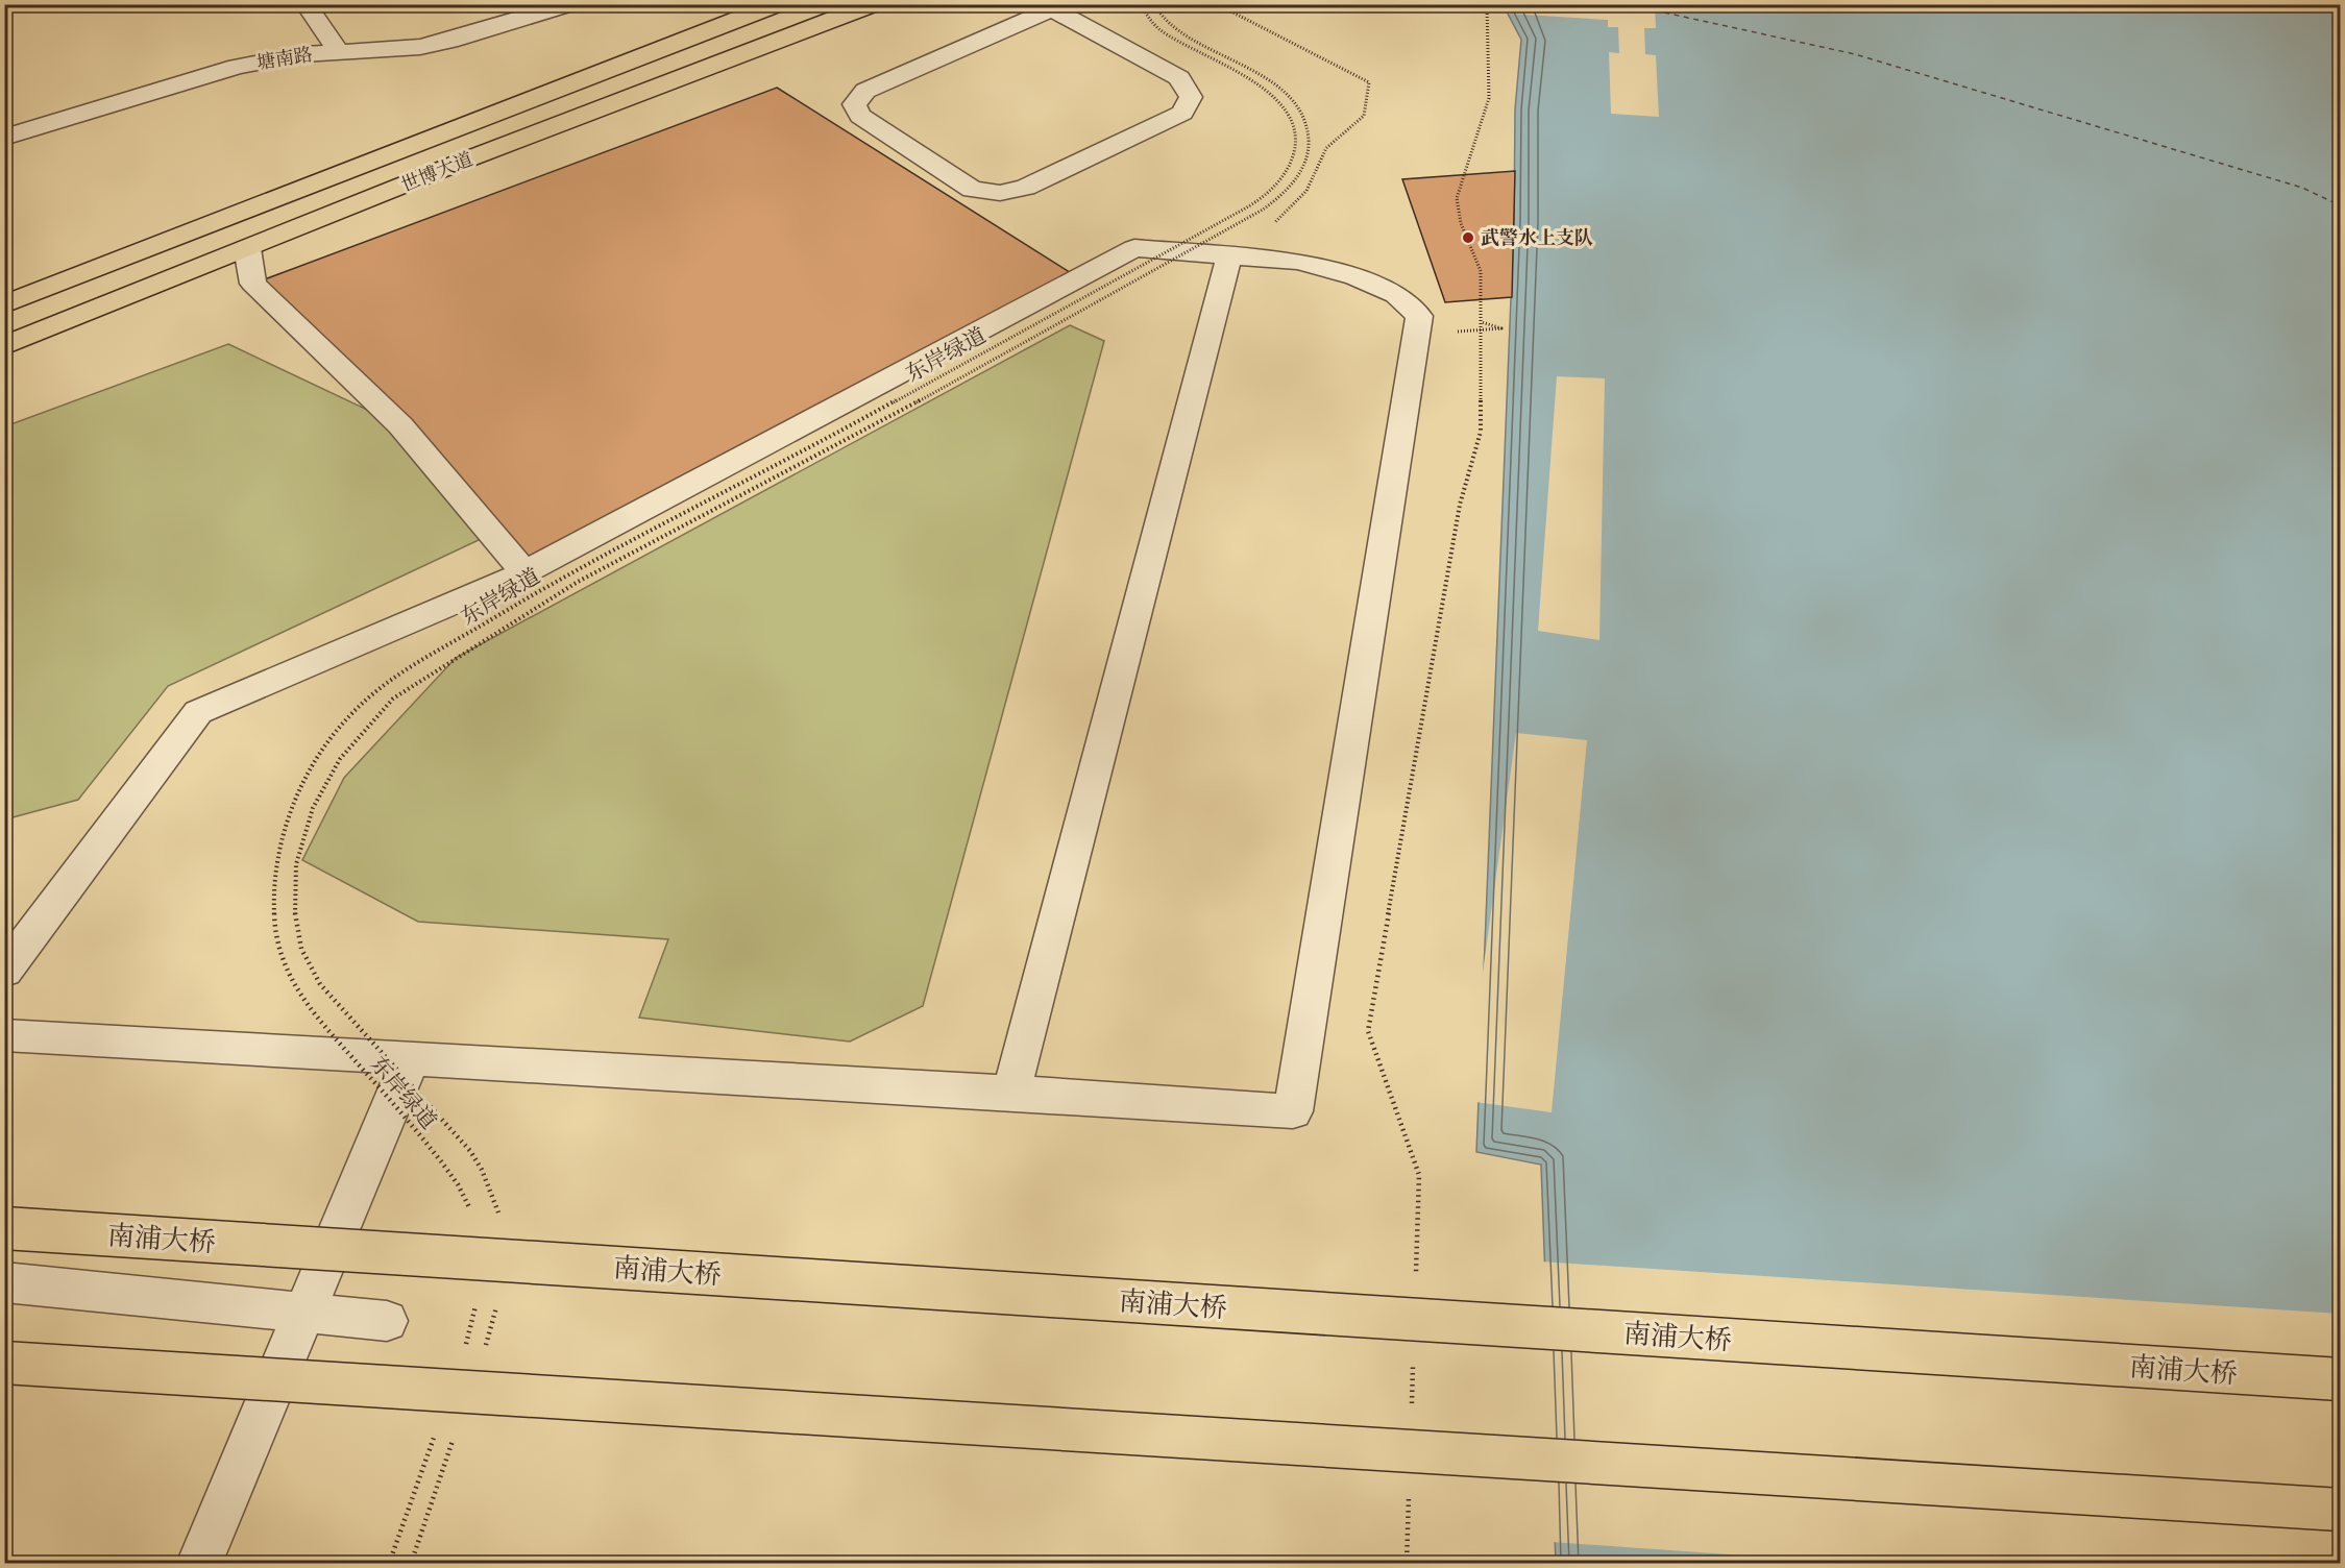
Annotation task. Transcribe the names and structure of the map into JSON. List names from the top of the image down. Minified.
{"streets":{"main road":["世博大道","南浦大桥"],"street":["塘南路"],"path":["东岸绿道"]},"places":["武警水上支队"]}
